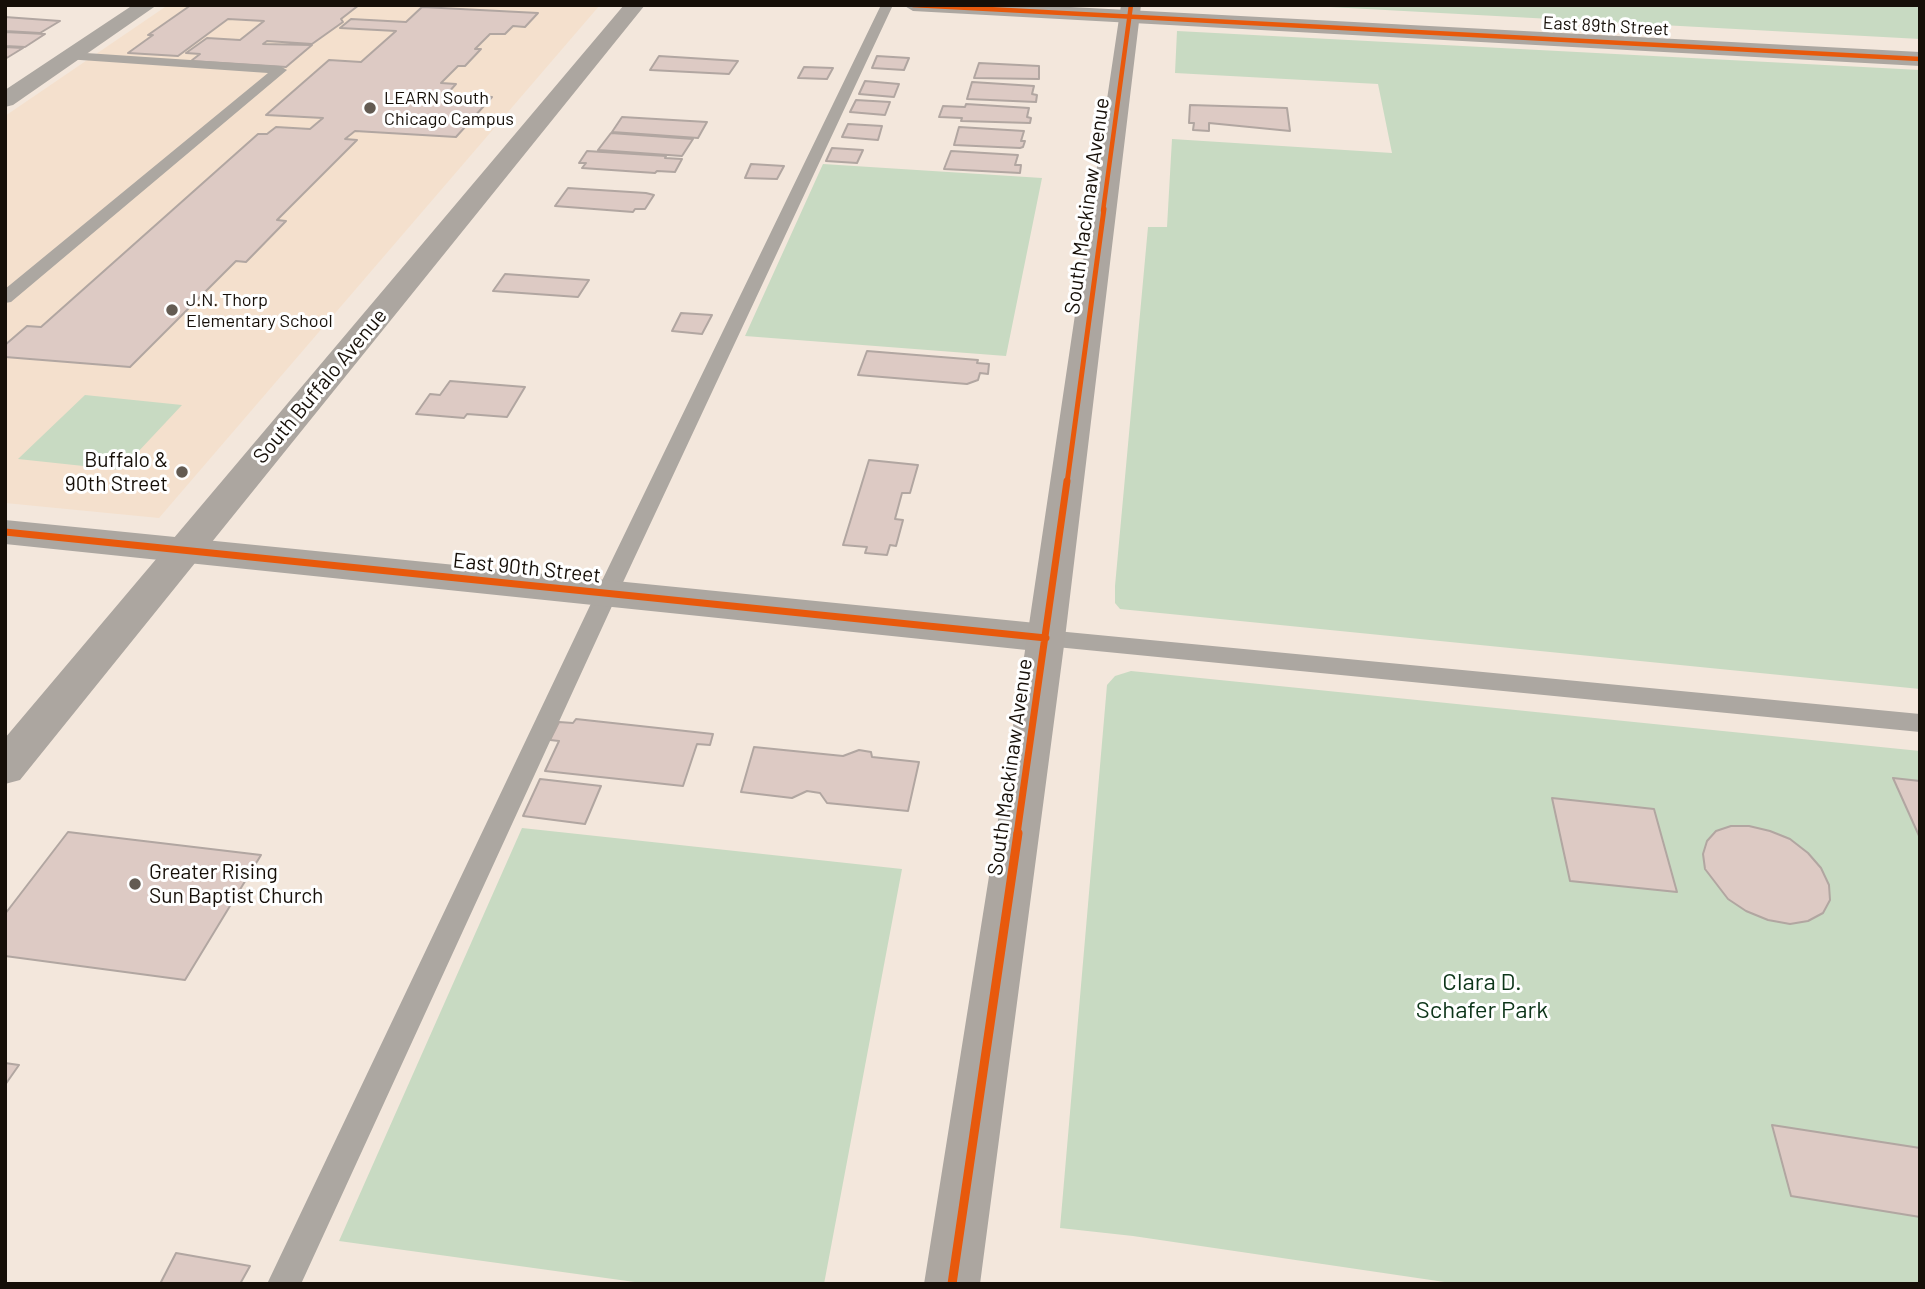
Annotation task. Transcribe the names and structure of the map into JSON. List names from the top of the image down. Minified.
{"streets":{"main road":["South Mackinaw Avenue","South Buffalo Avenue"],"street":["East 89th Street","East 90th Street"]},"crossings":[["East 89th Street","South Mackinaw Avenue"],["South Mackinaw Avenue","East 90th Street"],["South Buffalo Avenue","East 90th Street"]],"parks":["Clara D. Schafer Park"],"places":["LEARN South Chicago Campus","J.N. Thorp Elementary School","Buffalo & 90th Street","Greater Rising Sun Baptist Church"]}
